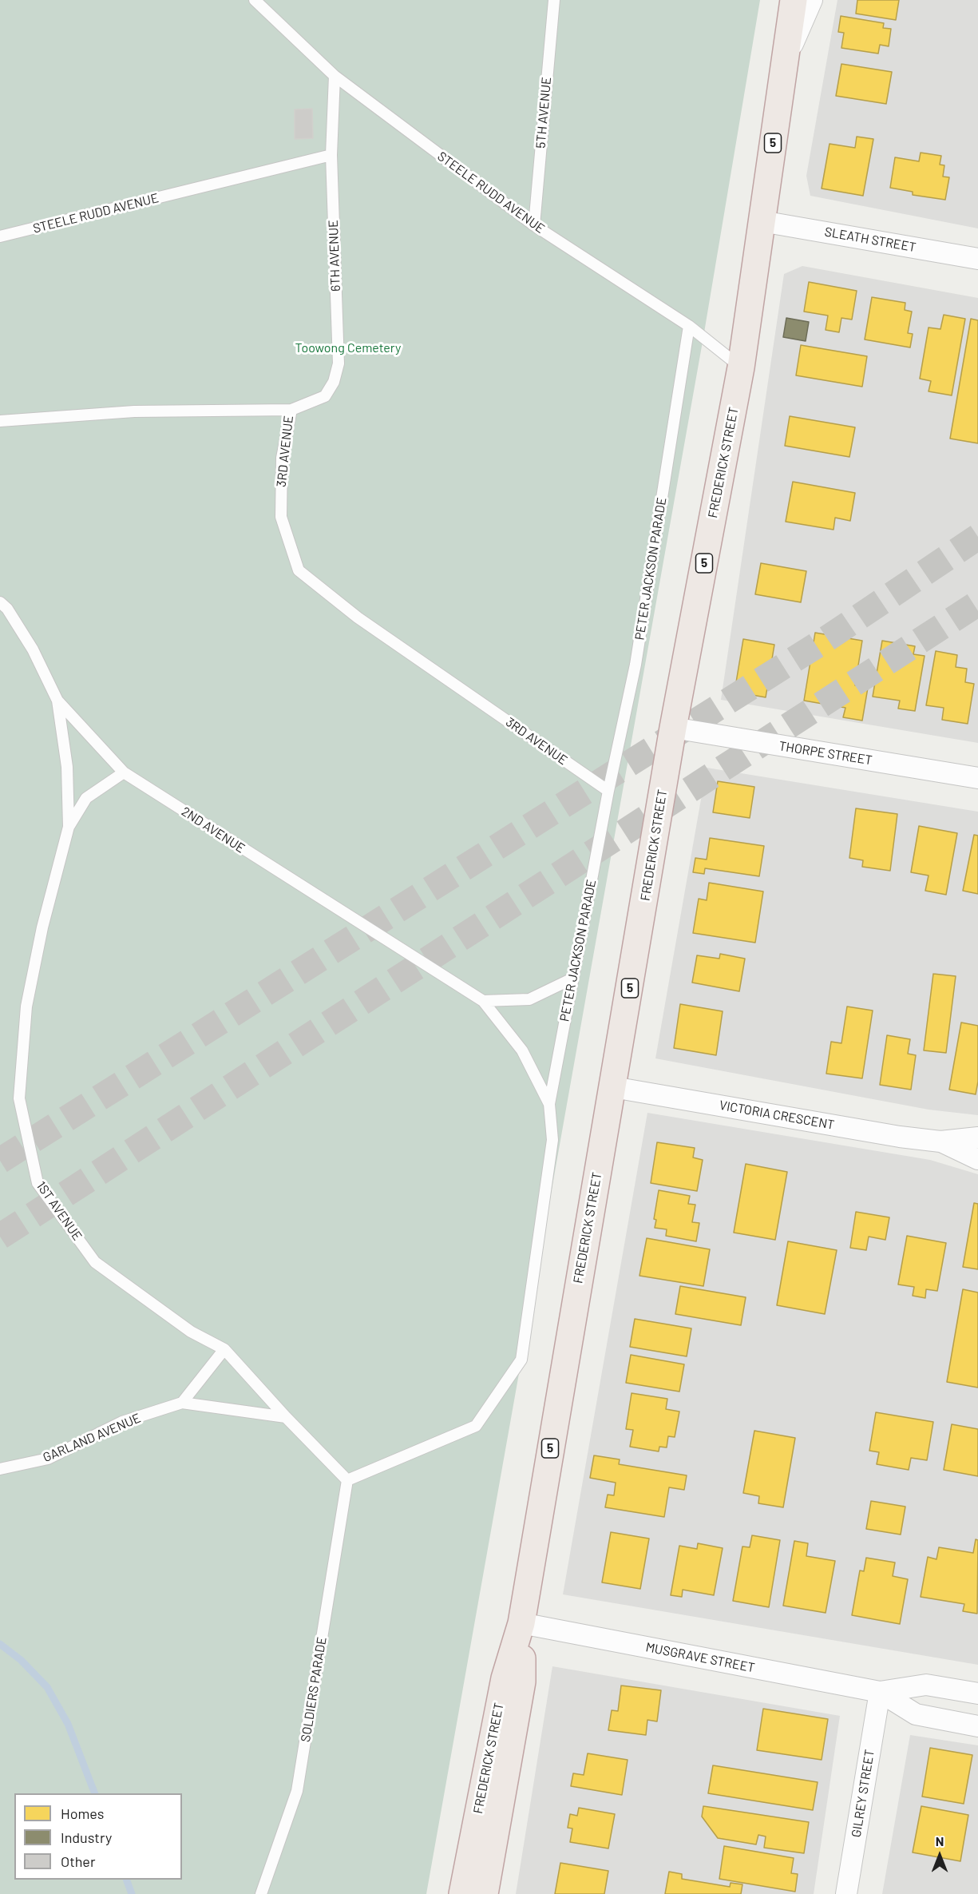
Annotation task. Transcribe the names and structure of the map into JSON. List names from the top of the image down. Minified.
{"streets":{"highway":["5","FREDERICK STREET"],"street":["SLEATH STREET","THORPE STREET","VICTORIA CRESCENT","MUSGRAVE STREET","GILREY STREET"],"lane":["5TH AVENUE","STEELE RUDD AVENUE","6TH AVENUE","3RD AVENUE","PETER JACKSON PARADE","2ND AVENUE","1ST AVENUE","GARLAND AVENUE","SOLDIERS PARADE"]},"crossings":[["5TH AVENUE","STEELE RUDD AVENUE"],["STEELE RUDD AVENUE","6TH AVENUE"],["STEELE RUDD AVENUE","FREDERICK STREET"],["STEELE RUDD AVENUE","PETER JACKSON PARADE"],["SLEATH STREET","FREDERICK STREET"],["6TH AVENUE","3RD AVENUE"],["3RD AVENUE","PETER JACKSON PARADE"],["FREDERICK STREET","THORPE STREET"],["FREDERICK STREET","VICTORIA CRESCENT"],["FREDERICK STREET","MUSGRAVE STREET"],["PETER JACKSON PARADE","2ND AVENUE"],["PETER JACKSON PARADE","1ST AVENUE"],["PETER JACKSON PARADE","SOLDIERS PARADE"],["1ST AVENUE","SOLDIERS PARADE"],["MUSGRAVE STREET","GILREY STREET"]],"parks":["Toowong Cemetery"],"legend":["Homes","Industry","Other"],"north":"top"}
